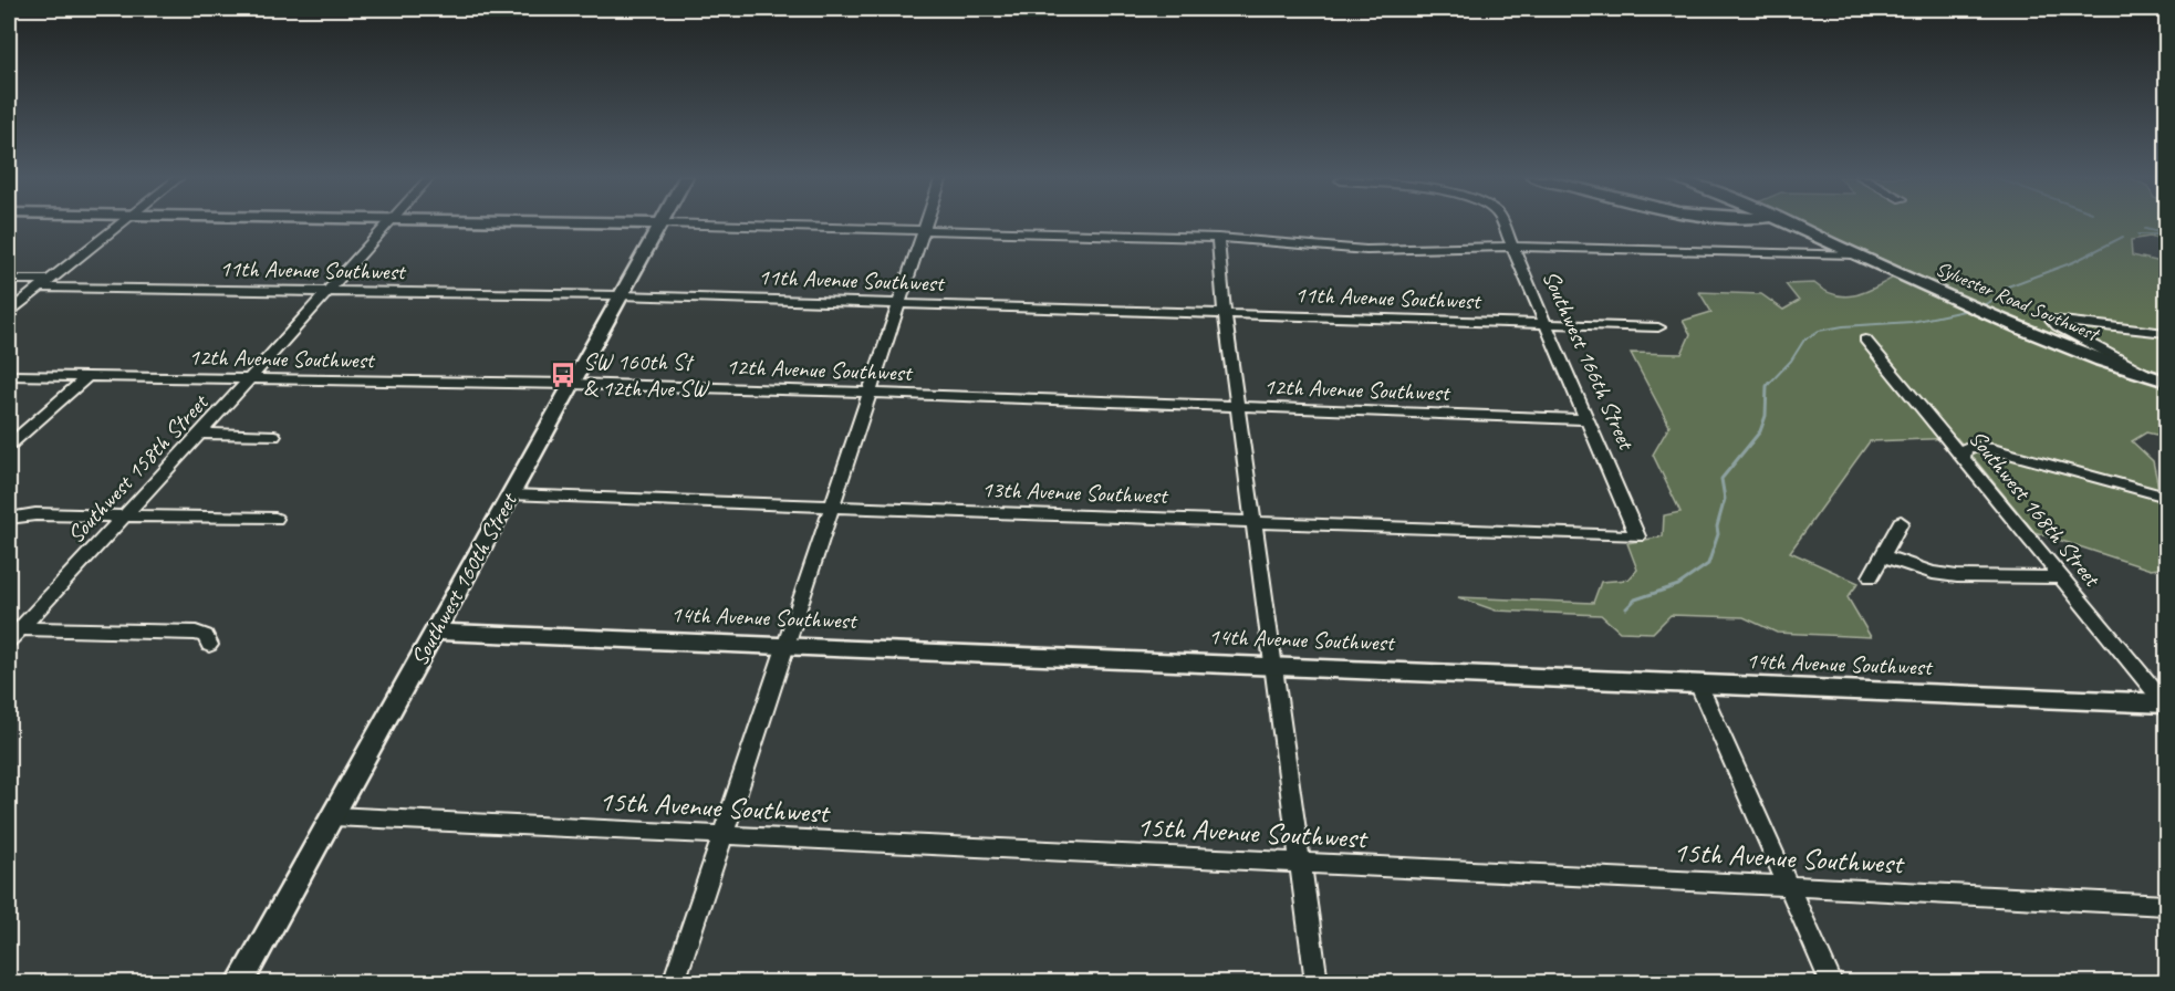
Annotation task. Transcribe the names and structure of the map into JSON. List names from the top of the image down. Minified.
{"streets":{"street":["11th Avenue Southwest","Sylvester Road Southwest","12th Avenue Southwest","Southwest 166th Street","Southwest 158th Street","13th Avenue Southwest","Southwest 168th Street","Southwest 160th Street","14th Avenue Southwest","15th Avenue Southwest"]},"crossings":[["11th Avenue Southwest","Southwest 166th Street"],["11th Avenue Southwest","Southwest 158th Street"],["11th Avenue Southwest","Southwest 160th Street"],["12th Avenue Southwest","Southwest 166th Street"],["12th Avenue Southwest","Southwest 158th Street"],["12th Avenue Southwest","Southwest 160th Street"],["Southwest 166th Street","13th Avenue Southwest"],["13th Avenue Southwest","Southwest 160th Street"],["Southwest 168th Street","14th Avenue Southwest"],["Southwest 160th Street","14th Avenue Southwest"],["Southwest 160th Street","15th Avenue Southwest"]],"places":{"bus stop":["SW 160th St & 12th Ave SW"]}}
